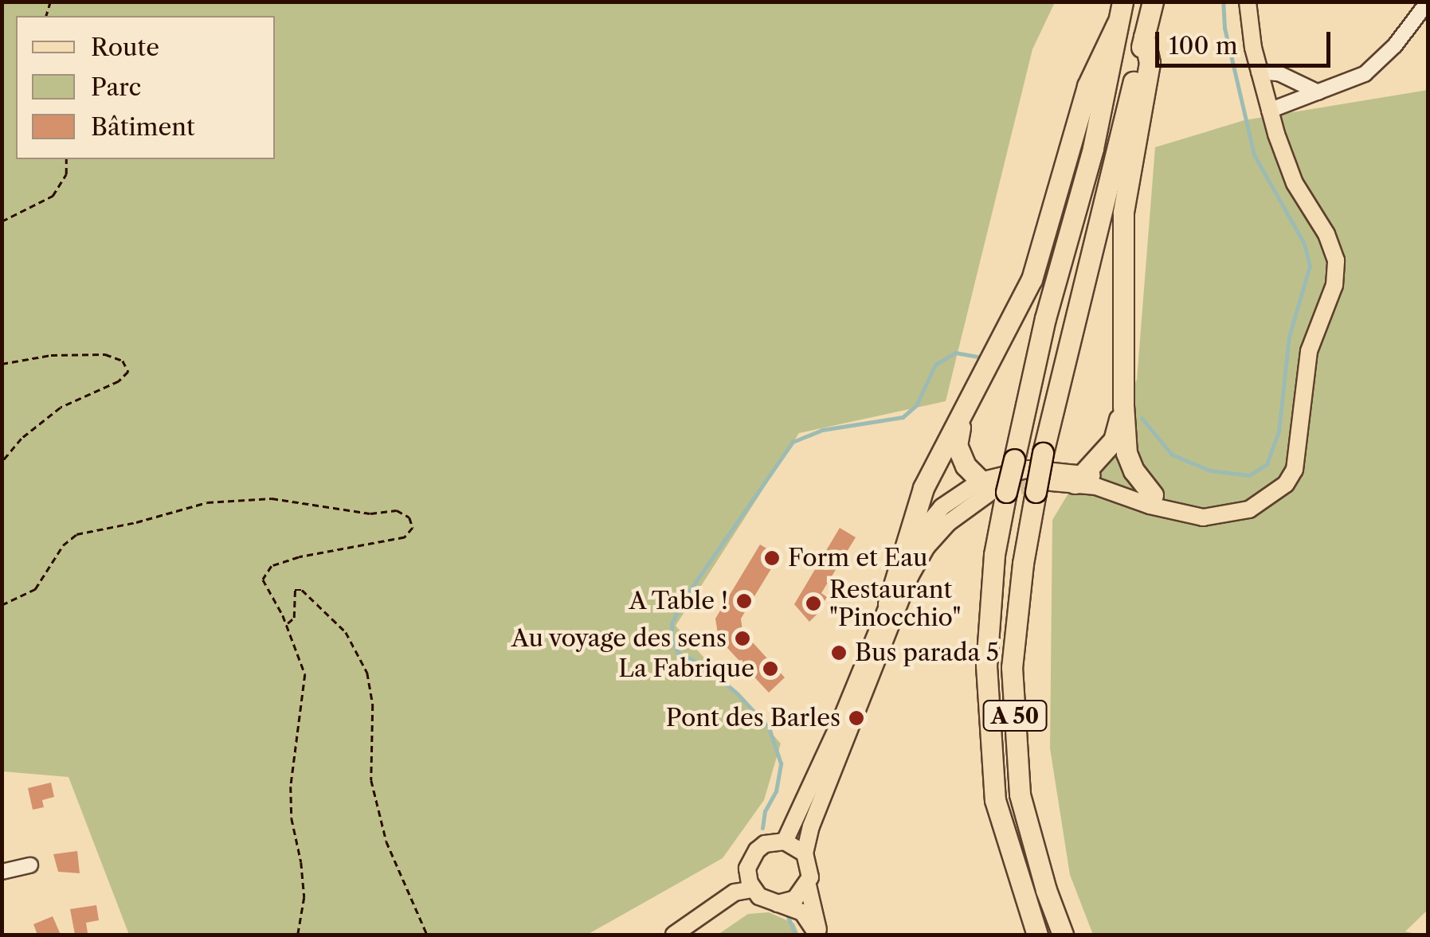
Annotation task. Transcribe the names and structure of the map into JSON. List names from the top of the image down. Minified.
{"streets":{"highway":["A 50"]},"places":["Form et Eau","A Table !","Restaurant \"Pinocchio\"","Au voyage des sens","Bus parada 5","La Fabrique","Pont des Barles"],"legend":["Route","Parc","Bâtiment"],"scale_bar":"100 m"}
